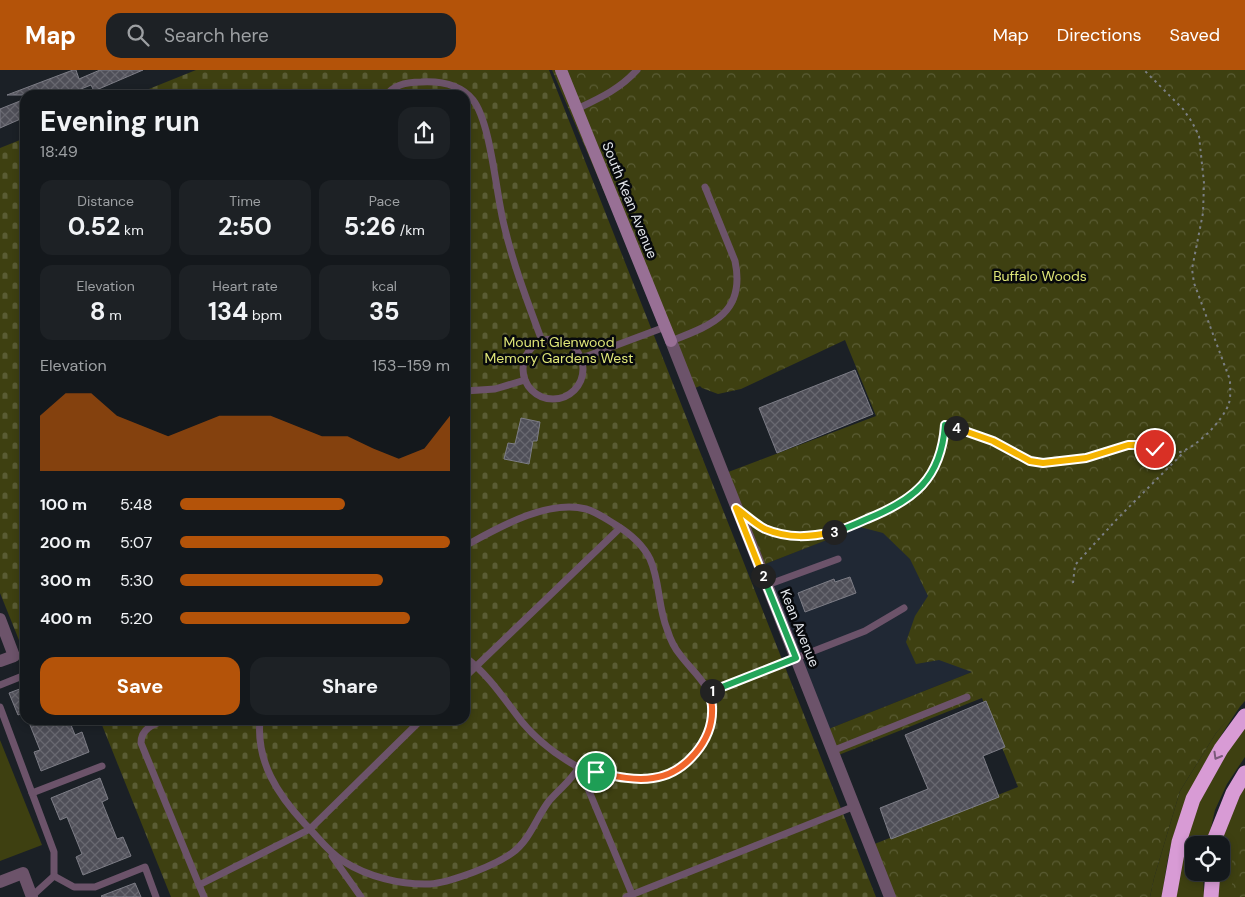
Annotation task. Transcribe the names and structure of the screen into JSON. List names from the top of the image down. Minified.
{"streets":{"street":["South Kean Avenue","Kean Avenue"]},"crossings":[["South Kean Avenue","Kean Avenue"]],"parks":["Buffalo Woods","Mount Glenwood Memory Gardens West"],"page":{"header":"Map","search":"Search here","nav":["Map","Directions","Saved"],"heading":["Evening run","18:49"],"stats":[["Distance","0.52 km"],["Time","2:50"],["Pace","5:26 /km"],["Elevation","8 m"],["Heart rate","134 bpm"],["kcal","35"]],"chart":["Elevation","153–159 m"],"pins":["4","3","2","1"],"list":[{"name":"100 m","note":"5:48"},{"name":"200 m","note":"5:07"},{"name":"300 m","note":"5:30"},{"name":"400 m","note":"5:20"}],"buttons":["Save","Share"]}}
